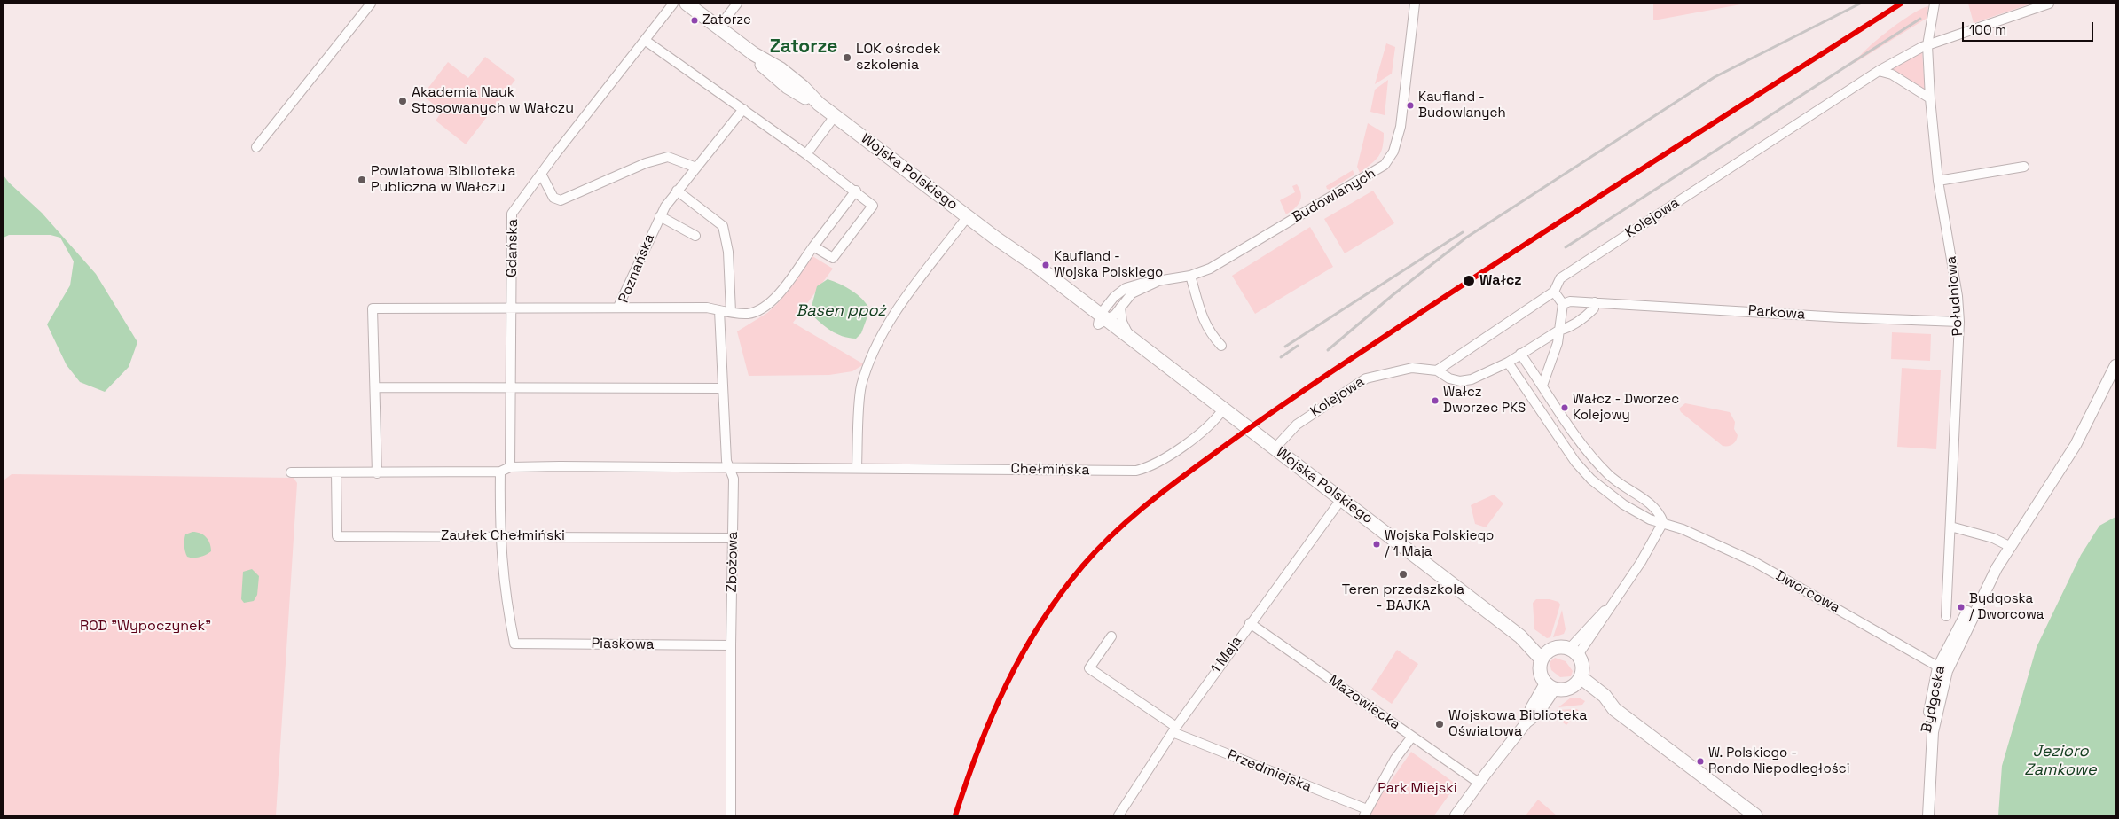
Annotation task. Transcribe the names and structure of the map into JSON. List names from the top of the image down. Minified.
{"streets":{"main road":["Wojska Polskiego"],"street":["Budowlanych","Kolejowa","Gdańska","Poznańska","Południowa","Parkowa","Chełmińska","Zaułek Chełmiński","Zbożowa","Dworcowa","Piaskowa","1 Maja","Bydgoska","Mazowiecka","Przedmiejska"]},"crossings":[["Wojska Polskiego","Budowlanych"],["Wojska Polskiego","Kolejowa"],["Wojska Polskiego","Chełmińska"],["Wojska Polskiego","1 Maja"],["Kolejowa","Południowa"],["Poznańska","Zbożowa"],["Południowa","Parkowa"],["Chełmińska","Zbożowa"],["Zaułek Chełmiński","Zbożowa"],["Zaułek Chełmiński","Piaskowa"],["Zbożowa","Piaskowa"],["Dworcowa","Bydgoska"],["1 Maja","Mazowiecka"],["1 Maja","Przedmiejska"]],"districts":["Zatorze"],"water":["Basen ppoż","Jezioro Zamkowe"],"parks":["ROD \"Wypoczynek\"","Park Miejski"],"places":["Zatorze","LOK ośrodek szkolenia","Akademia Nauk Stosowanych w Wałczu","Kaufland - Budowlanych","Powiatowa Biblioteka Publiczna w Wałczu","Kaufland - Wojska Polskiego","Wałcz","Wałcz Dworzec PKS","Wałcz - Dworzec Kolejowy","Wojska Polskiego / 1 Maja","Teren przedszkola - BAJKA","Bydgoska / Dworcowa","Wojskowa Biblioteka Oświatowa","W. Polskiego - Rondo Niepodległości"],"scale_bar":"100 m"}
